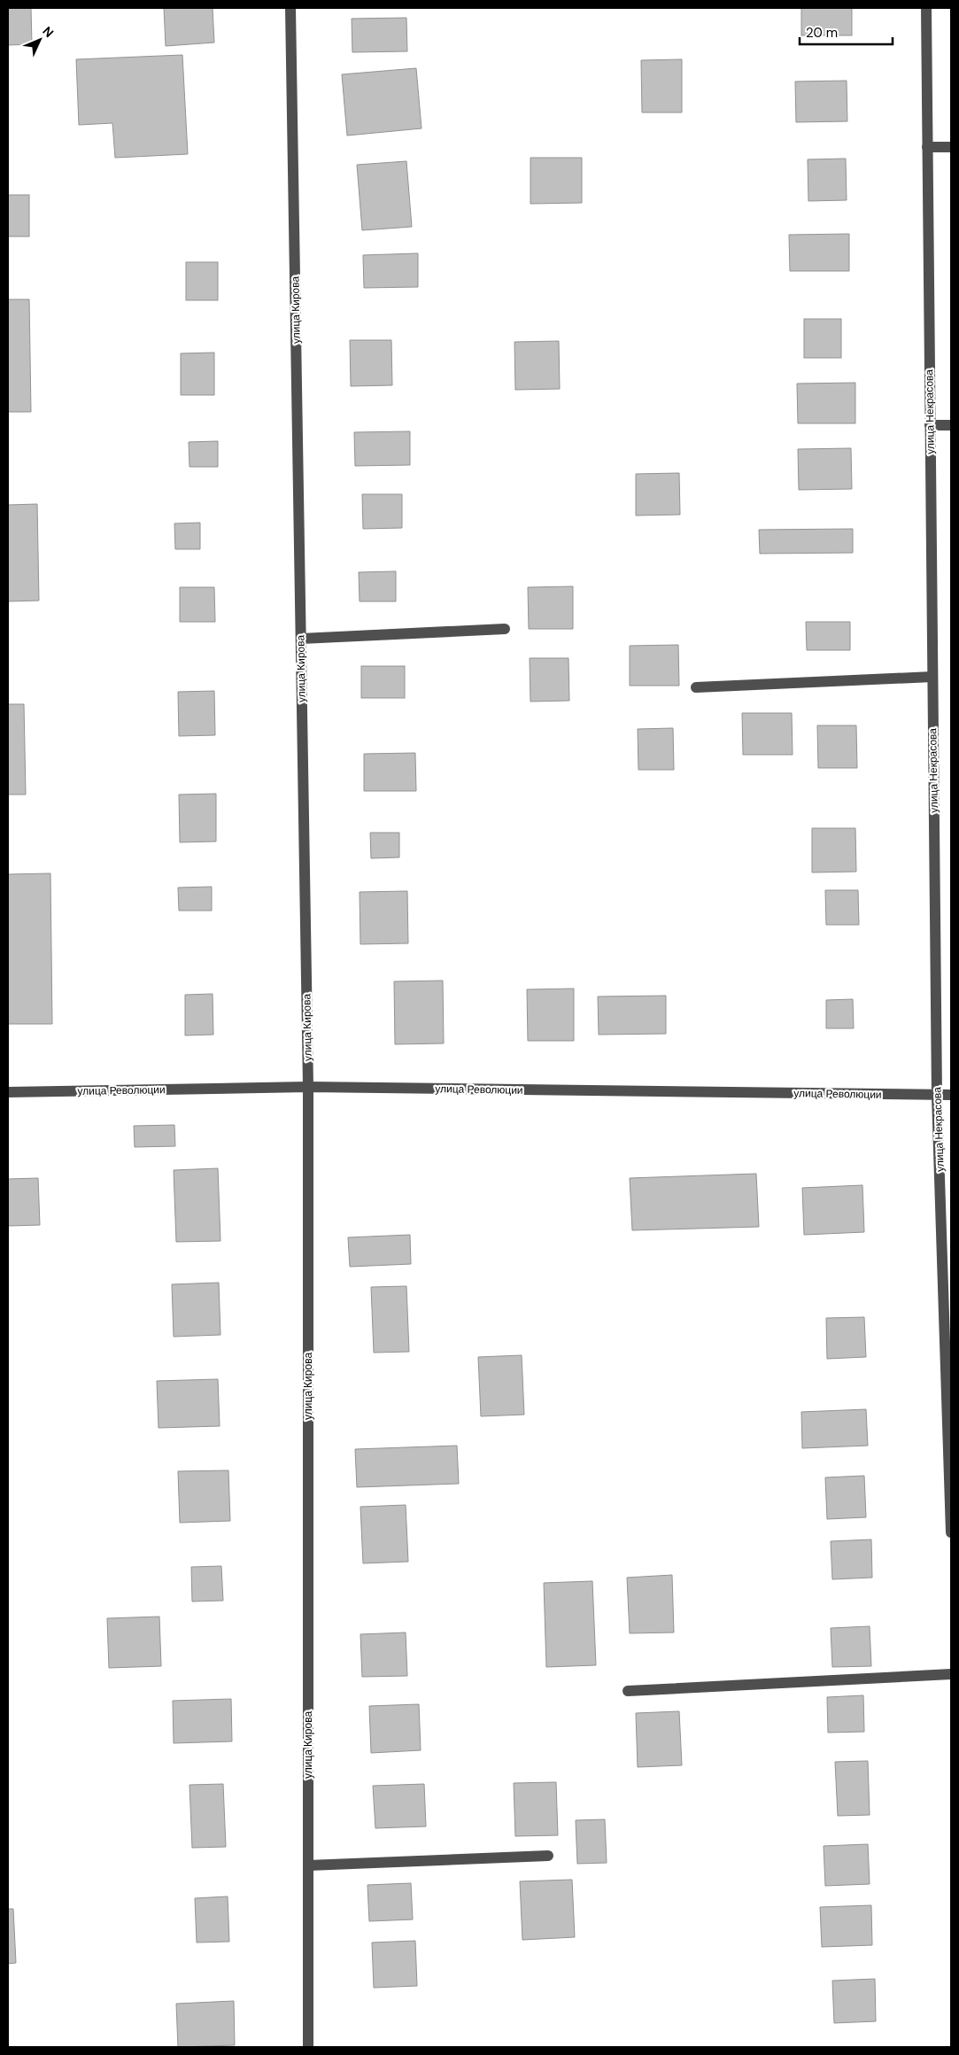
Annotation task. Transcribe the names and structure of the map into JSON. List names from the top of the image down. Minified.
{"streets":{"street":["улица Кирова","улица Некрасова","улица Революции"]},"crossings":[["улица Кирова","улица Революции"],["улица Некрасова","улица Революции"]],"scale_bar":"20 m","north":"top right"}
